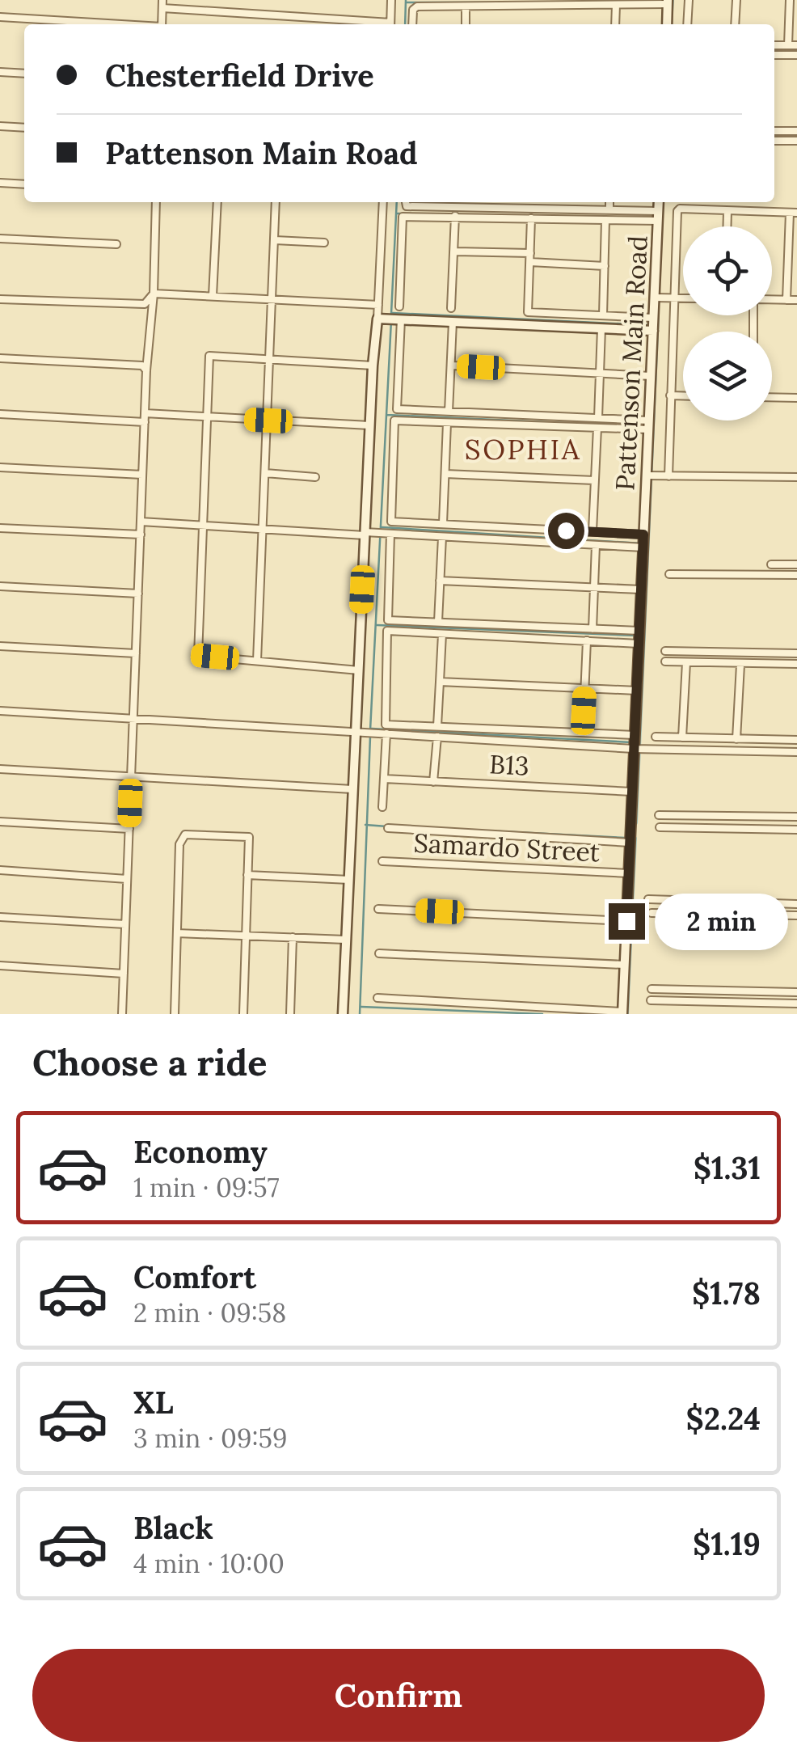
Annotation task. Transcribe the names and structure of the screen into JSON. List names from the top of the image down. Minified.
{"streets":{"street":["Pattenson Main Road","B13","Samardo Street"]},"crossings":[["Pattenson Main Road","B13"],["Pattenson Main Road","Samardo Street"]],"districts":["SOPHIA"],"page":{"banner":["Chesterfield Drive","Pattenson Main Road"],"bubble":"2 min","heading":"Choose a ride","list":[{"name":"Economy","note":"1 min · 09:57","value":"$1.31"},{"name":"Comfort","note":"2 min · 09:58","value":"$1.78"},{"name":"XL","note":"3 min · 09:59","value":"$2.24"},{"name":"Black","note":"4 min · 10:00","value":"$1.19"}],"buttons":"Confirm"}}
